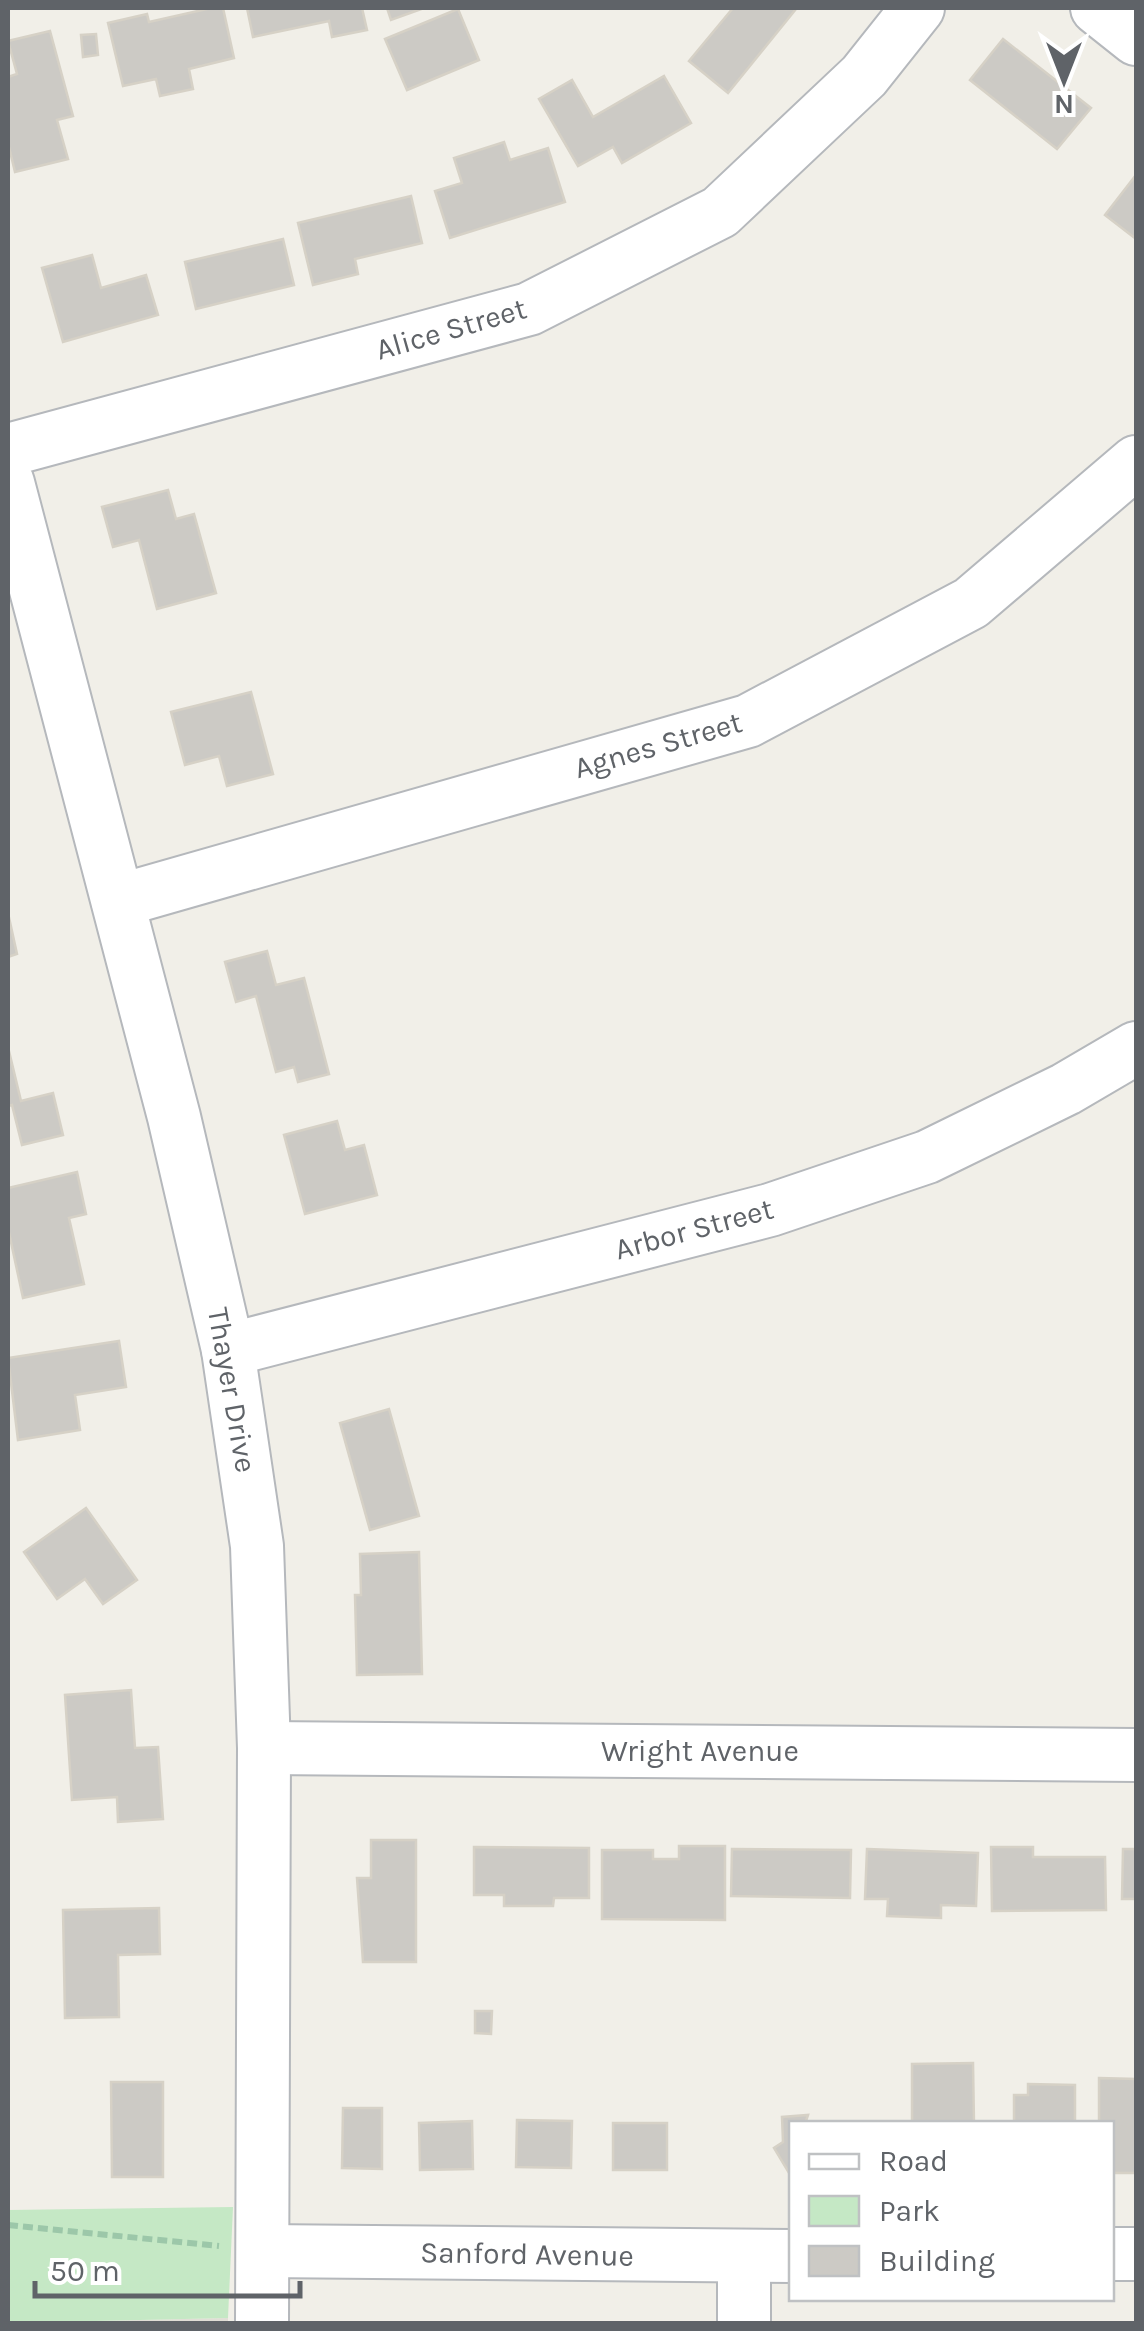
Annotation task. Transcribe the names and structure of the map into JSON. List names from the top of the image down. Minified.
{"streets":{"street":["Alice Street","Agnes Street","Arbor Street","Thayer Drive","Wright Avenue","Sanford Avenue"]},"crossings":[["Agnes Street","Thayer Drive"],["Arbor Street","Thayer Drive"],["Thayer Drive","Wright Avenue"],["Thayer Drive","Sanford Avenue"]],"legend":["Road","Park","Building"],"scale_bar":"50 m","north":"bottom"}
